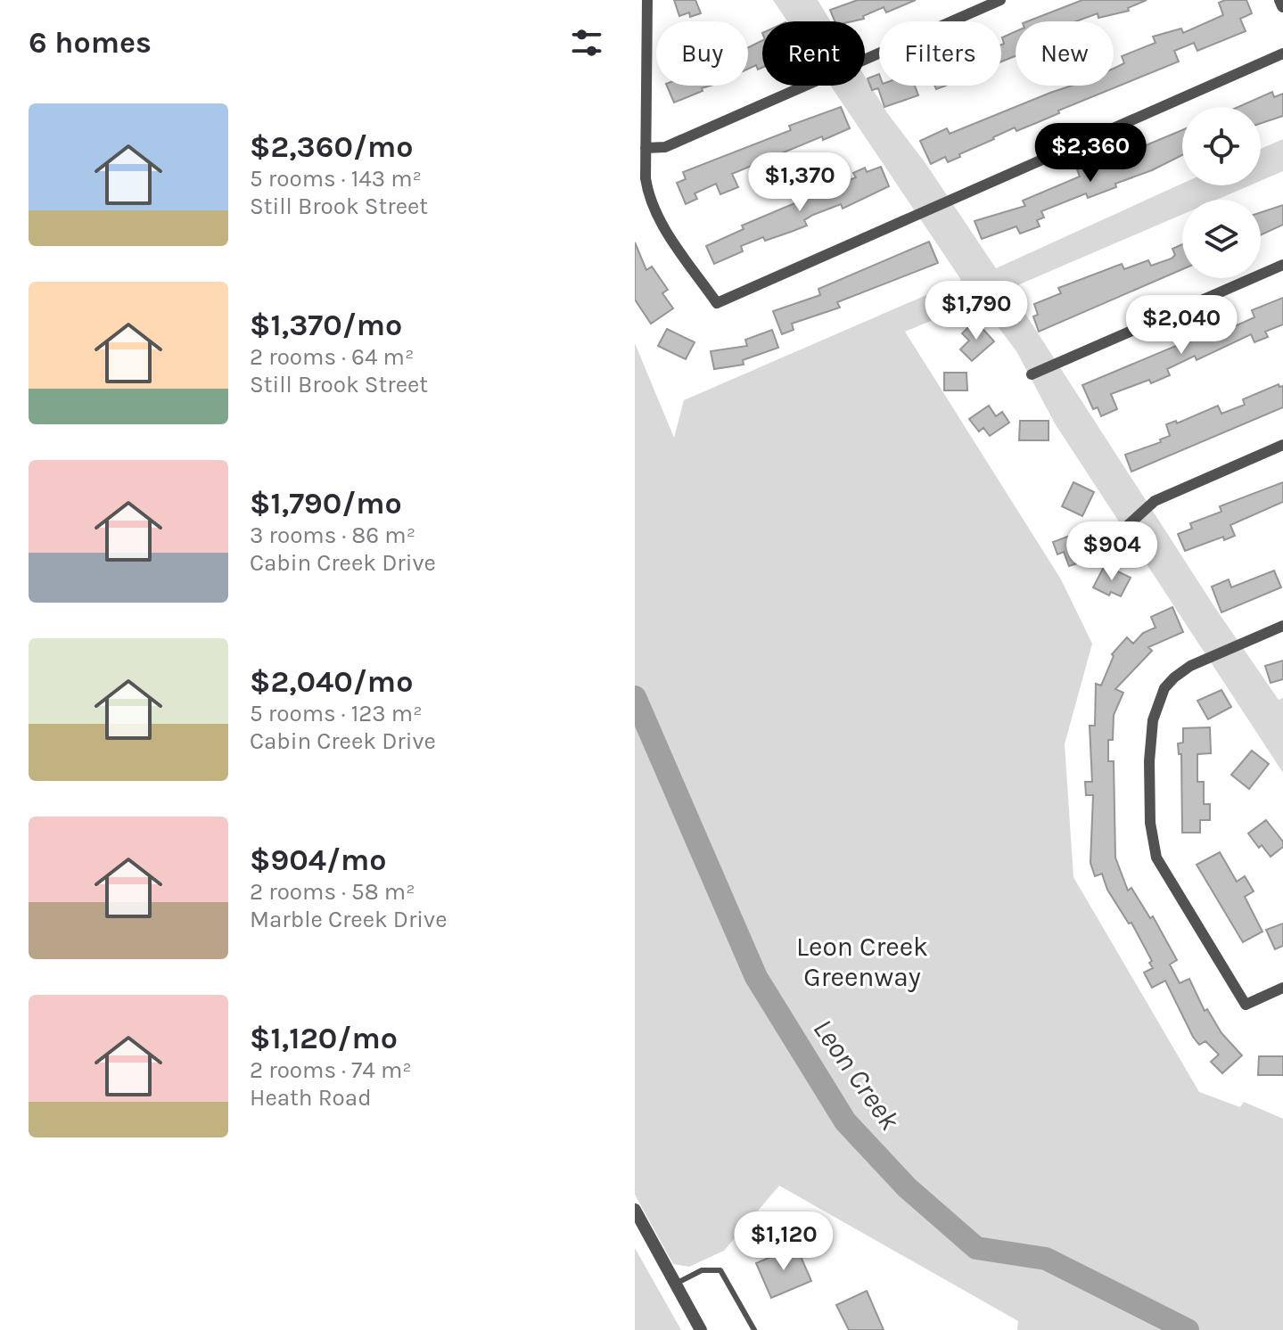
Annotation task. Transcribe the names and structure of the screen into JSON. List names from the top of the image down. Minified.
{"water":["Leon Creek"],"parks":["Leon Creek Greenway"],"page":{"heading":"6 homes","chip":["Buy","Rent","Filters","New"],"list":[{"name":"$2,360/mo","note":"5 rooms · 143 m² · Still Brook Street"},{"name":"$1,370/mo","note":"2 rooms · 64 m² · Still Brook Street"},{"name":"$1,790/mo","note":"3 rooms · 86 m² · Cabin Creek Drive"},{"name":"$2,040/mo","note":"5 rooms · 123 m² · Cabin Creek Drive"},{"name":"$904/mo","note":"2 rooms · 58 m² · Marble Creek Drive"},{"name":"$1,120/mo","note":"2 rooms · 74 m² · Heath Road"}],"price":["$2,360","$1,370","$1,790","$2,040","$904","$1,120"]}}
